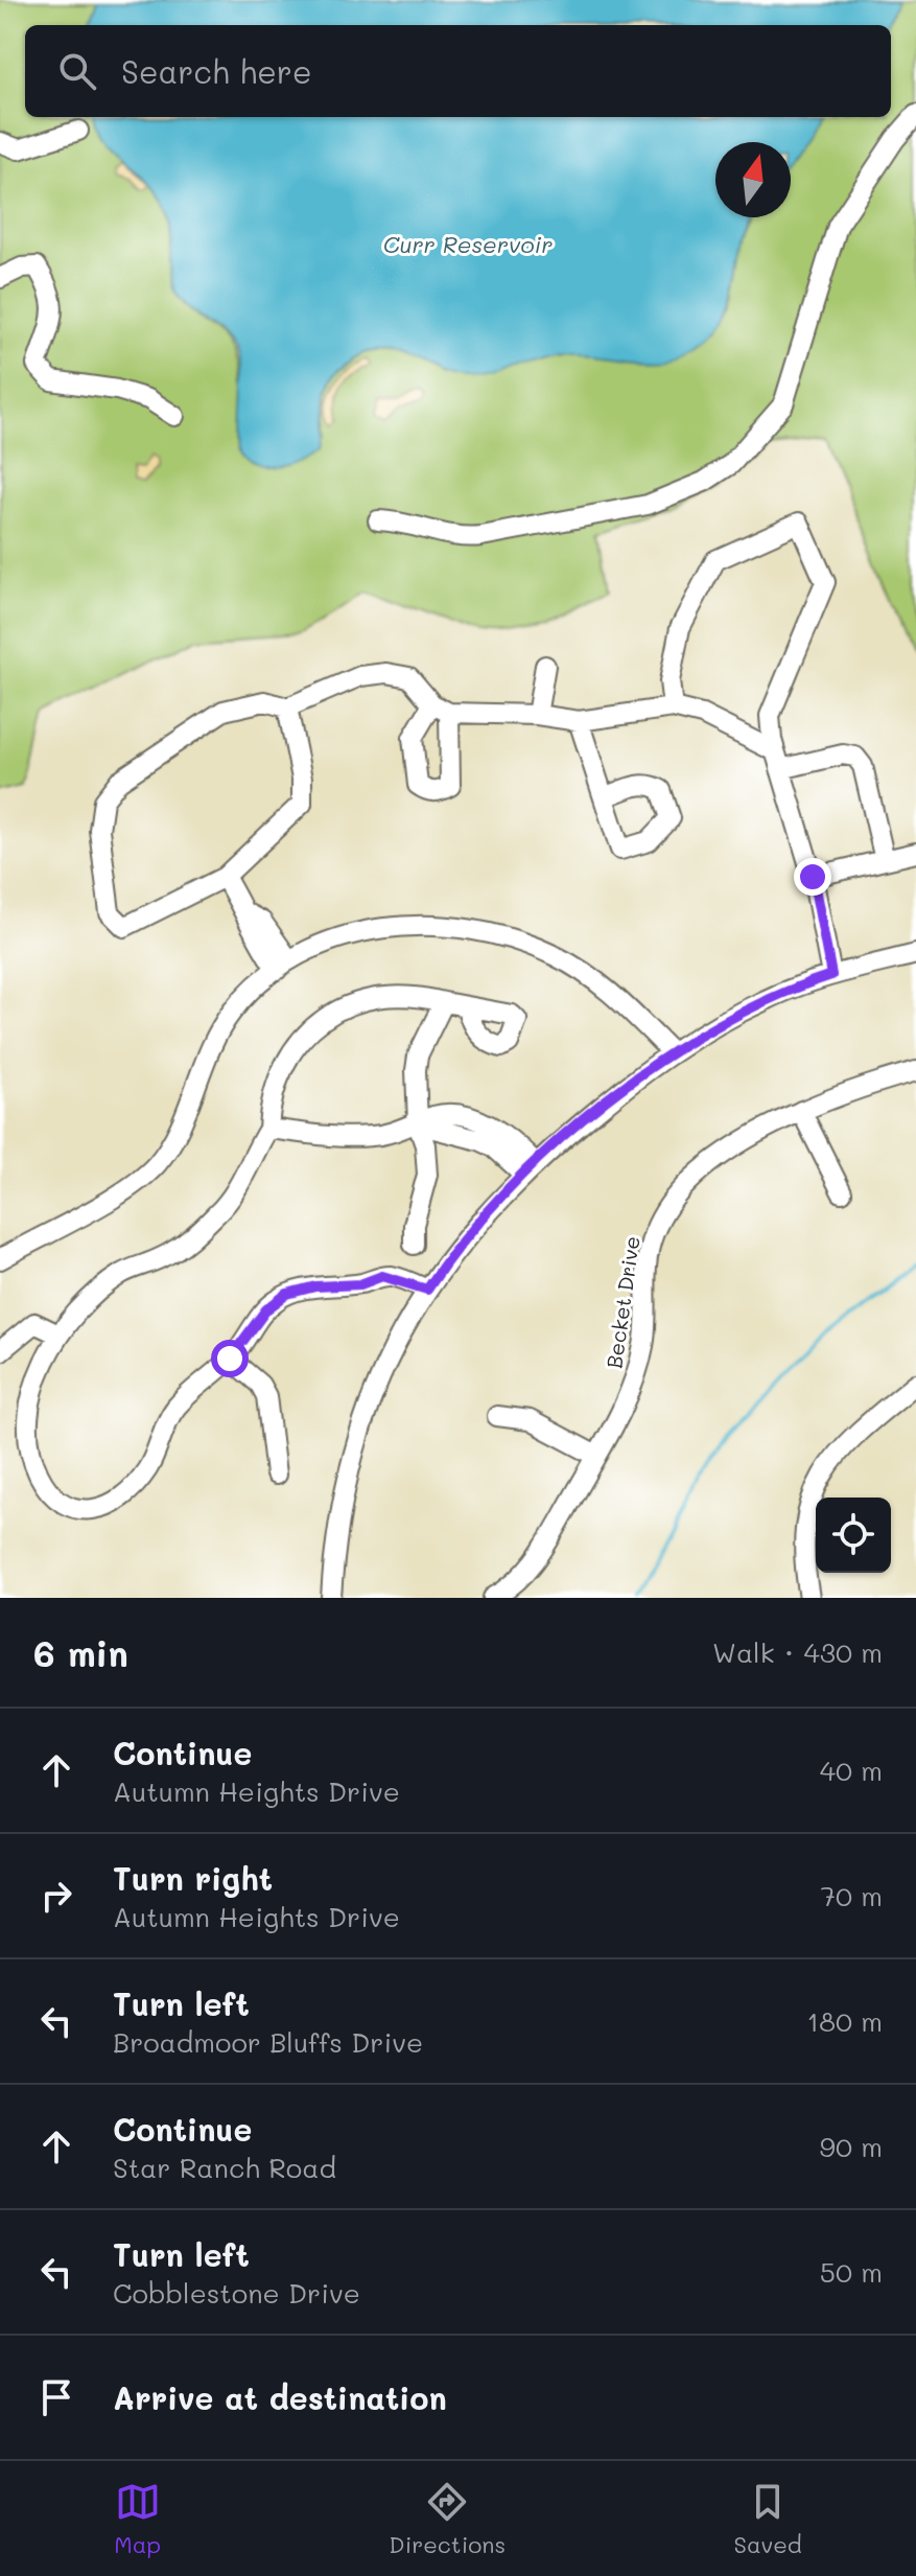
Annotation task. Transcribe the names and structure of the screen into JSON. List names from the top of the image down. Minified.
{"streets":{"street":["Becket Drive"]},"water":["Curr Reservoir"],"north":"top","page":{"search":"Search here","heading":["6 min","Walk · 430 m"],"list":[["Continue","Autumn Heights Drive","40 m"],["Turn right","Autumn Heights Drive","70 m"],["Turn left","Broadmoor Bluffs Drive","180 m"],["Continue","Star Ranch Road","90 m"],["Turn left","Cobblestone Drive","50 m"],"Arrive at destination"],"nav":["Map","Directions","Saved"]}}
